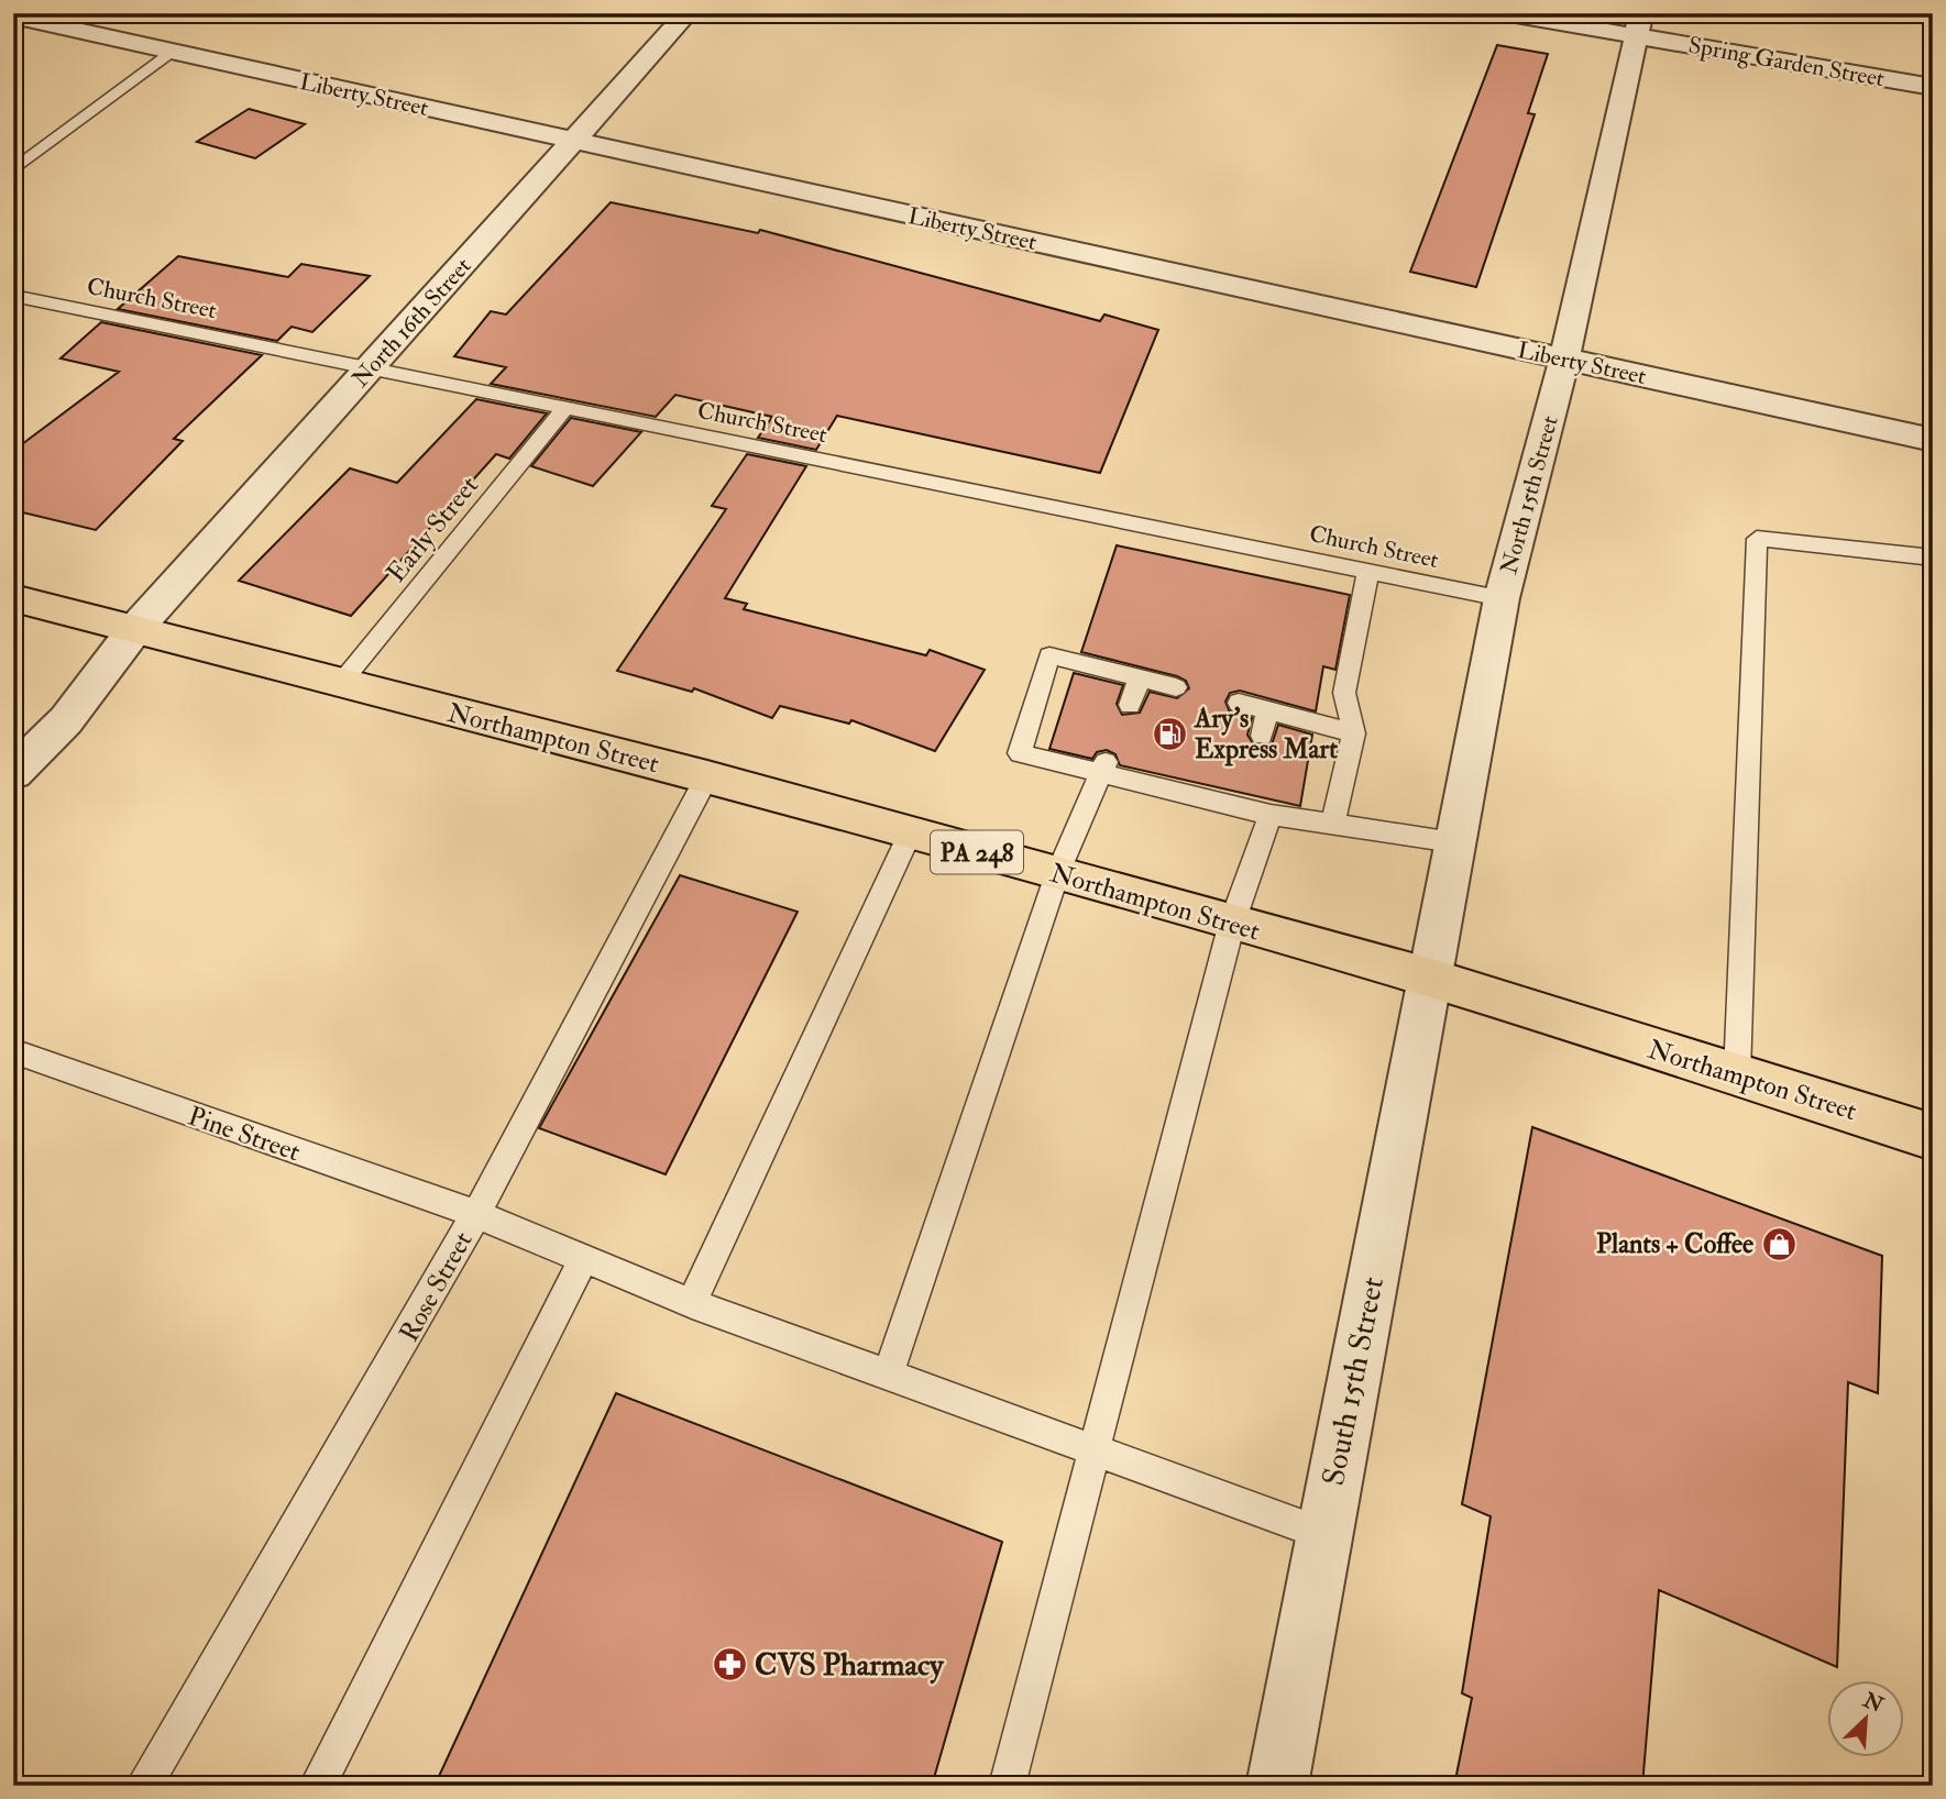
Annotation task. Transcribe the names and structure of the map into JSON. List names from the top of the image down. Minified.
{"streets":{"main road":["Northampton Street","PA 248"],"street":["Spring Garden Street","Liberty Street","North 16th Street","North 15th Street","South 15th Street"],"lane":["Church Street","Early Street","Pine Street","Rose Street"]},"crossings":[["Spring Garden Street","North 15th Street"],["Liberty Street","North 16th Street"],["Liberty Street","North 15th Street"],["Church Street","North 16th Street"],["Church Street","North 15th Street"],["Church Street","Early Street"],["North 16th Street","Northampton Street"],["North 15th Street","Northampton Street"],["North 15th Street","South 15th Street"],["Early Street","Northampton Street"],["Northampton Street","Rose Street"],["Northampton Street","South 15th Street"],["Pine Street","Rose Street"],["Pine Street","South 15th Street"]],"places":{"fuel station":["Ary's Express Mart"],"shop":["Plants + Coffee"],"pharmacy":["CVS Pharmacy"]},"north":"top right"}
